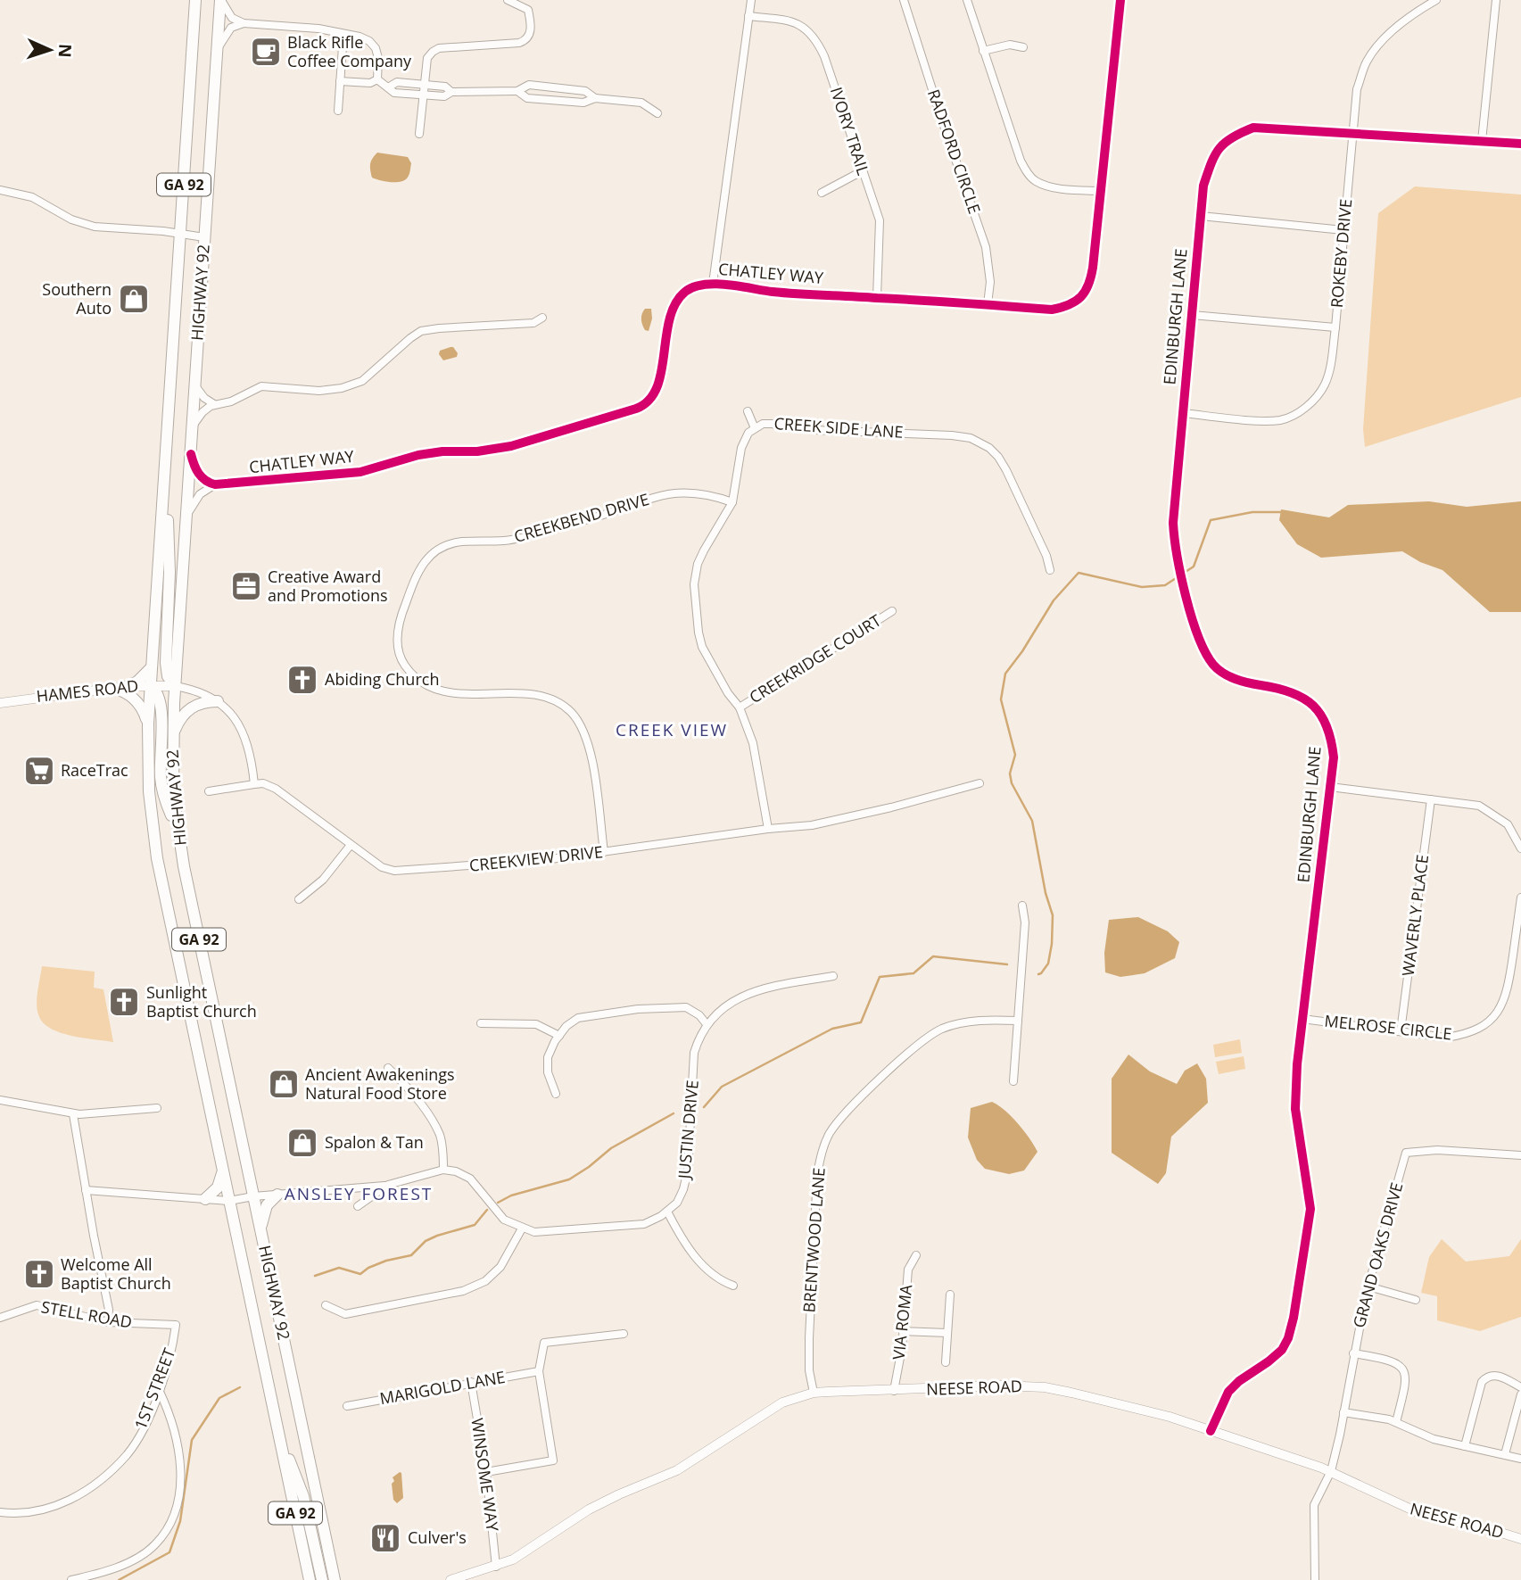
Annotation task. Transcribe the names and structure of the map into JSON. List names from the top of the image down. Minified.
{"streets":{"main road":["GA 92","HIGHWAY 92"],"street":["IVORY TRAIL","RADFORD CIRCLE","ROKEBY DRIVE","CHATLEY WAY","EDINBURGH LANE","CREEK SIDE LANE","CREEKBEND DRIVE","CREEKRIDGE COURT","HAMES ROAD","CREEKVIEW DRIVE","WAVERLY PLACE","MELROSE CIRCLE","JUSTIN DRIVE","BRENTWOOD LANE","GRAND OAKS DRIVE","STELL ROAD","VIA ROMA","MARIGOLD LANE","NEESE ROAD","1ST STREET","WINSOME WAY"]},"crossings":[["IVORY TRAIL","CHATLEY WAY"],["RADFORD CIRCLE","CHATLEY WAY"],["ROKEBY DRIVE","EDINBURGH LANE"],["HIGHWAY 92","HAMES ROAD"],["EDINBURGH LANE","MELROSE CIRCLE"],["EDINBURGH LANE","NEESE ROAD"],["CREEK SIDE LANE","CREEKBEND DRIVE"],["CREEK SIDE LANE","CREEKRIDGE COURT"],["CREEK SIDE LANE","CREEKVIEW DRIVE"],["CREEKBEND DRIVE","CREEKVIEW DRIVE"],["WAVERLY PLACE","MELROSE CIRCLE"],["BRENTWOOD LANE","NEESE ROAD"],["GRAND OAKS DRIVE","NEESE ROAD"],["STELL ROAD","1ST STREET"],["VIA ROMA","NEESE ROAD"],["MARIGOLD LANE","WINSOME WAY"],["NEESE ROAD","WINSOME WAY"]],"districts":["CREEK VIEW","ANSLEY FOREST"],"places":{"cafe":["Black Rifle Coffee Company"],"shop":["Southern Auto","Ancient Awakenings Natural Food Store","Spalon & Tan"],"office":["Creative Award and Promotions"],"church":["Abiding Church","Sunlight Baptist Church","Welcome All Baptist Church"],"supermarket":["RaceTrac"],"restaurant":["Culver's"]},"north":"right"}
